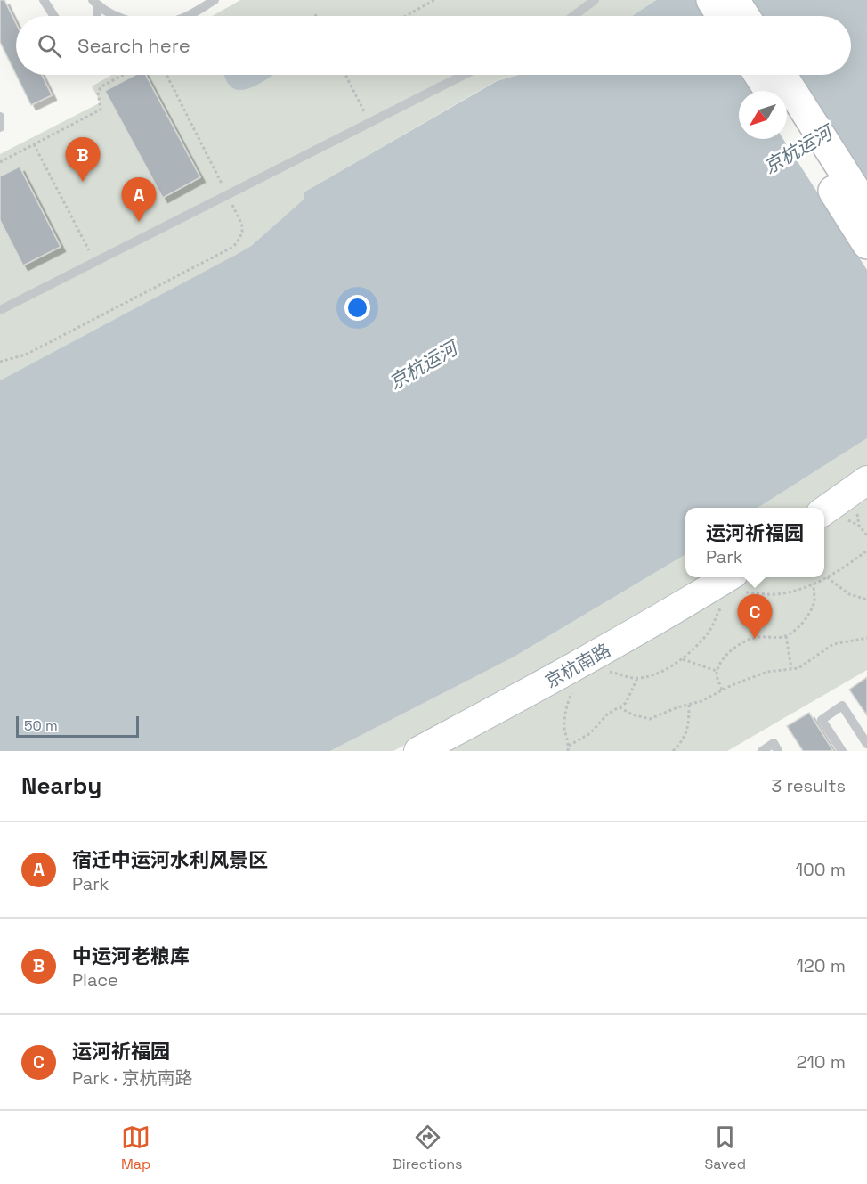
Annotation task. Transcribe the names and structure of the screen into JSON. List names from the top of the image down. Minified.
{"streets":{"street":["京杭南路"]},"water":["京杭运河"],"scale_bar":"50 m","north":"bottom left","page":{"search":"Search here","pins":["B","A","C"],"popup":["运河祈福园","Park"],"scale":"50 m","heading":["Nearby","3 results"],"list":[{"mark":"A","name":"宿迁中运河水利风景区","note":"Park","value":"100 m"},{"mark":"B","name":"中运河老粮库","note":"Place","value":"120 m"},{"mark":"C","name":"运河祈福园","note":"Park · 京杭南路","value":"210 m"}],"nav":["Map","Directions","Saved"]}}
